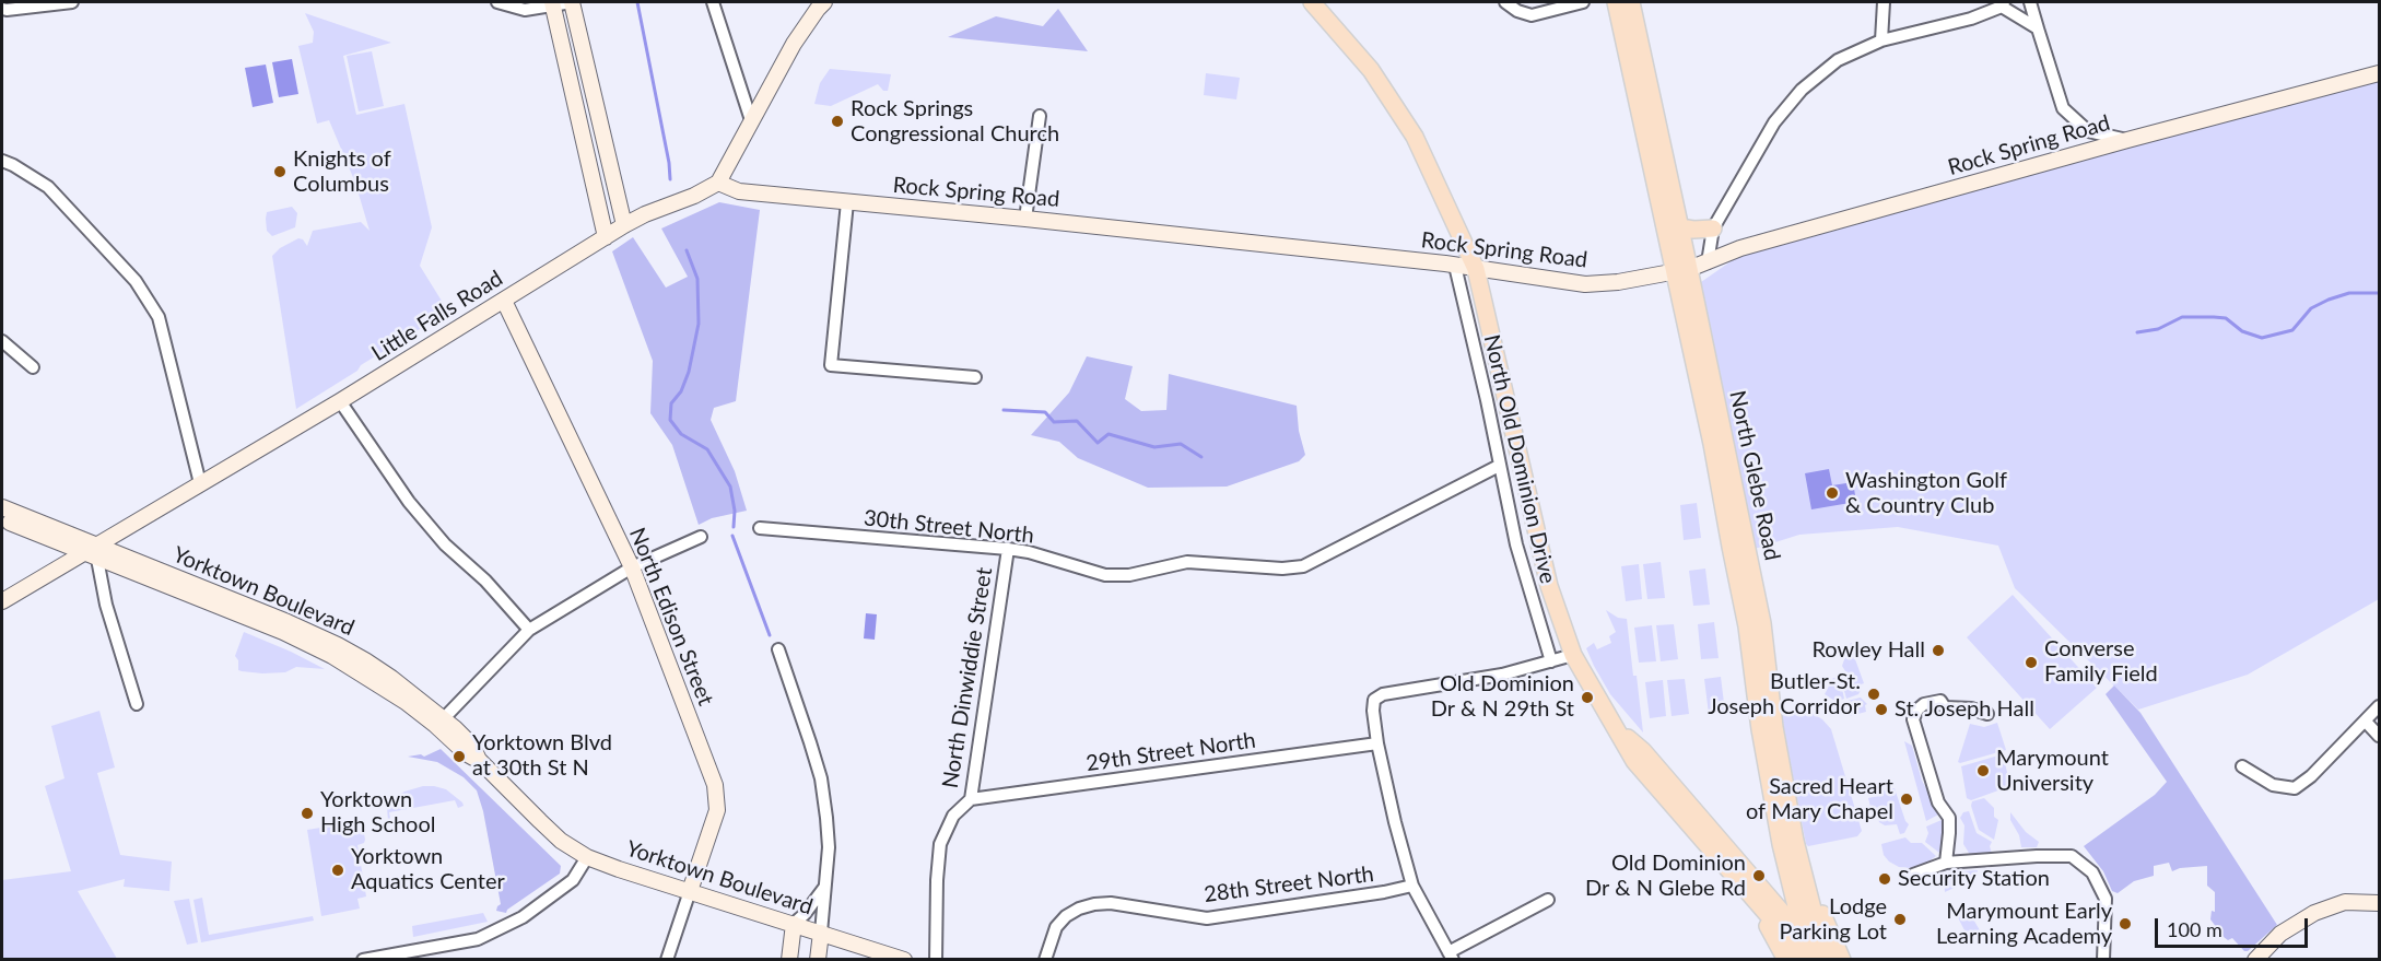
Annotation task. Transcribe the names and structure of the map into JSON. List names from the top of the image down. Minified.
{"streets":{"main road":["North Glebe Road"],"street":["Rock Spring Road","Little Falls Road","North Old Dominion Drive","30th Street North","Yorktown Boulevard","North Edison Street","North Dinwiddie Street","29th Street North","28th Street North"]},"crossings":[["Rock Spring Road","Little Falls Road"],["Rock Spring Road","North Old Dominion Drive"],["Rock Spring Road","North Glebe Road"],["Little Falls Road","Yorktown Boulevard"],["Little Falls Road","North Edison Street"],["North Old Dominion Drive","30th Street North"],["30th Street North","North Dinwiddie Street"],["Yorktown Boulevard","North Edison Street"],["North Dinwiddie Street","29th Street North"]],"places":["Rock Springs Congressional Church","Knights of Columbus","Washington Golf & Country Club","Rowley Hall","Converse Family Field","Butler-St. Joseph Corridor","Old Dominion Dr & N 29th St","St. Joseph Hall","Yorktown Blvd at 30th St N","Marymount University","Sacred Heart of Mary Chapel","Yorktown High School","Yorktown Aquatics Center","Old Dominion Dr & N Glebe Rd","Security Station","Lodge Parking Lot","Marymount Early Learning Academy"],"scale_bar":"100 m"}
